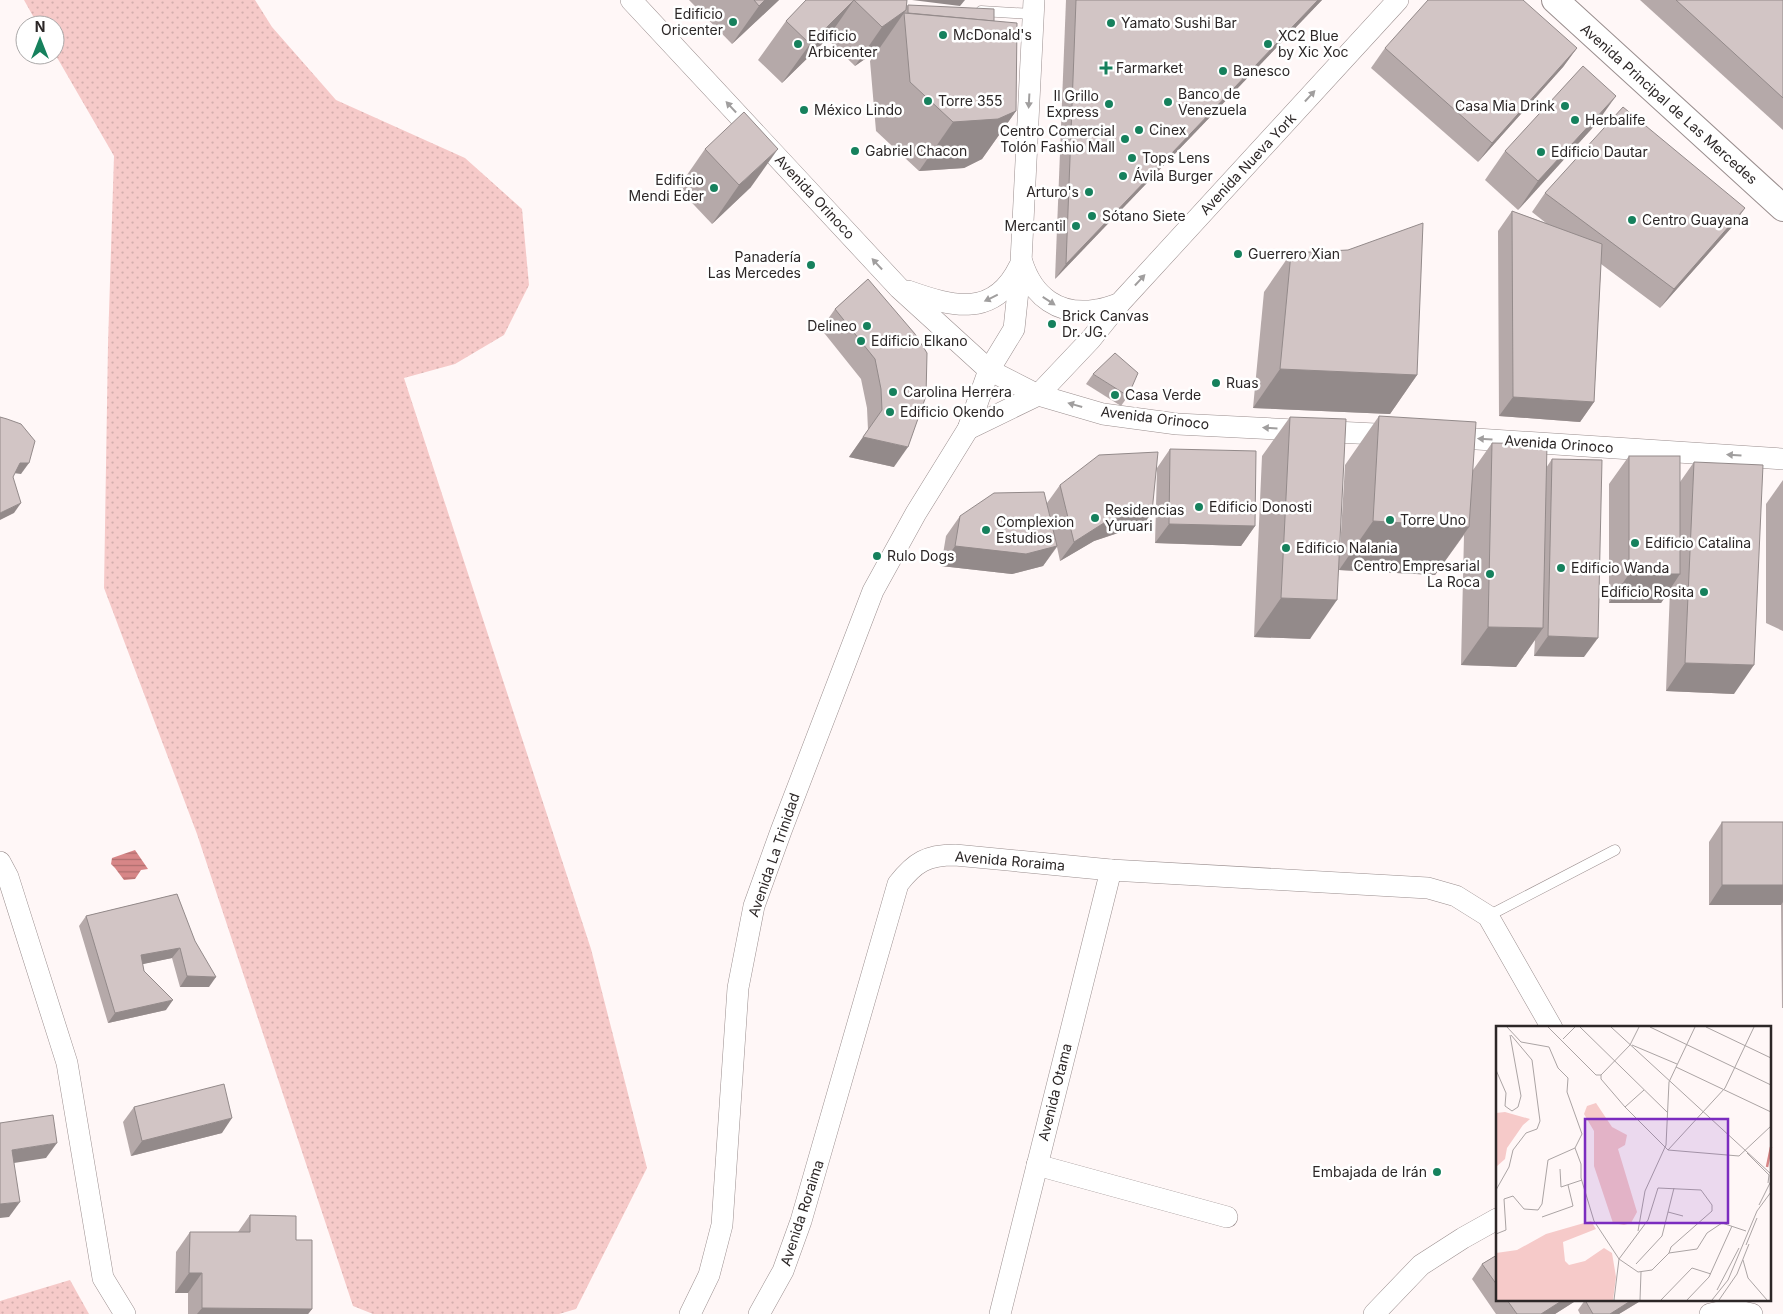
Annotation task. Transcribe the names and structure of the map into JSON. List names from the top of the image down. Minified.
{"streets":{"street":["Avenida Principal de Las Mercedes","Avenida Nueva York","Avenida Orinoco","Avenida La Trinidad","Avenida Roraima","Avenida Otama"]},"crossings":[["Avenida Nueva York","Avenida Orinoco"],["Avenida Orinoco","Avenida La Trinidad"],["Avenida Roraima","Avenida Otama"]],"one_way":["Avenida Nueva York","Avenida Orinoco"],"places":{"other":["Edificio Oricenter","Yamato Sushi Bar","McDonald's","Edificio Arbicenter","XC2 Blue by Xic Xoc","Banesco","Torre 355","Banco de Venezuela","Il Grillo Express","Casa Mia Drink","México Lindo","Herbalife","Cinex","Centro Comercial Tolón Fashio Mall","Gabriel Chacon","Edificio Dautar","Tops Lens","Ávila Burger","Edificio Mendi Eder","Arturo's","Sótano Siete","Centro Guayana","Mercantil","Guerrero Xian","Panadería Las Mercedes","Brick Canvas Dr. JG.","Delineo","Edificio Elkano","Ruas","Carolina Herrera","Casa Verde","Edificio Okendo","Edificio Donosti","Residencias Yuruari","Torre Uno","Complexion Estudios","Edificio Catalina","Edificio Nalania","Rulo Dogs","Edificio Wanda","Centro Empresarial La Roca","Edificio Rosita","Embajada de Irán"],"health":["Farmarket"]},"north":"top"}
